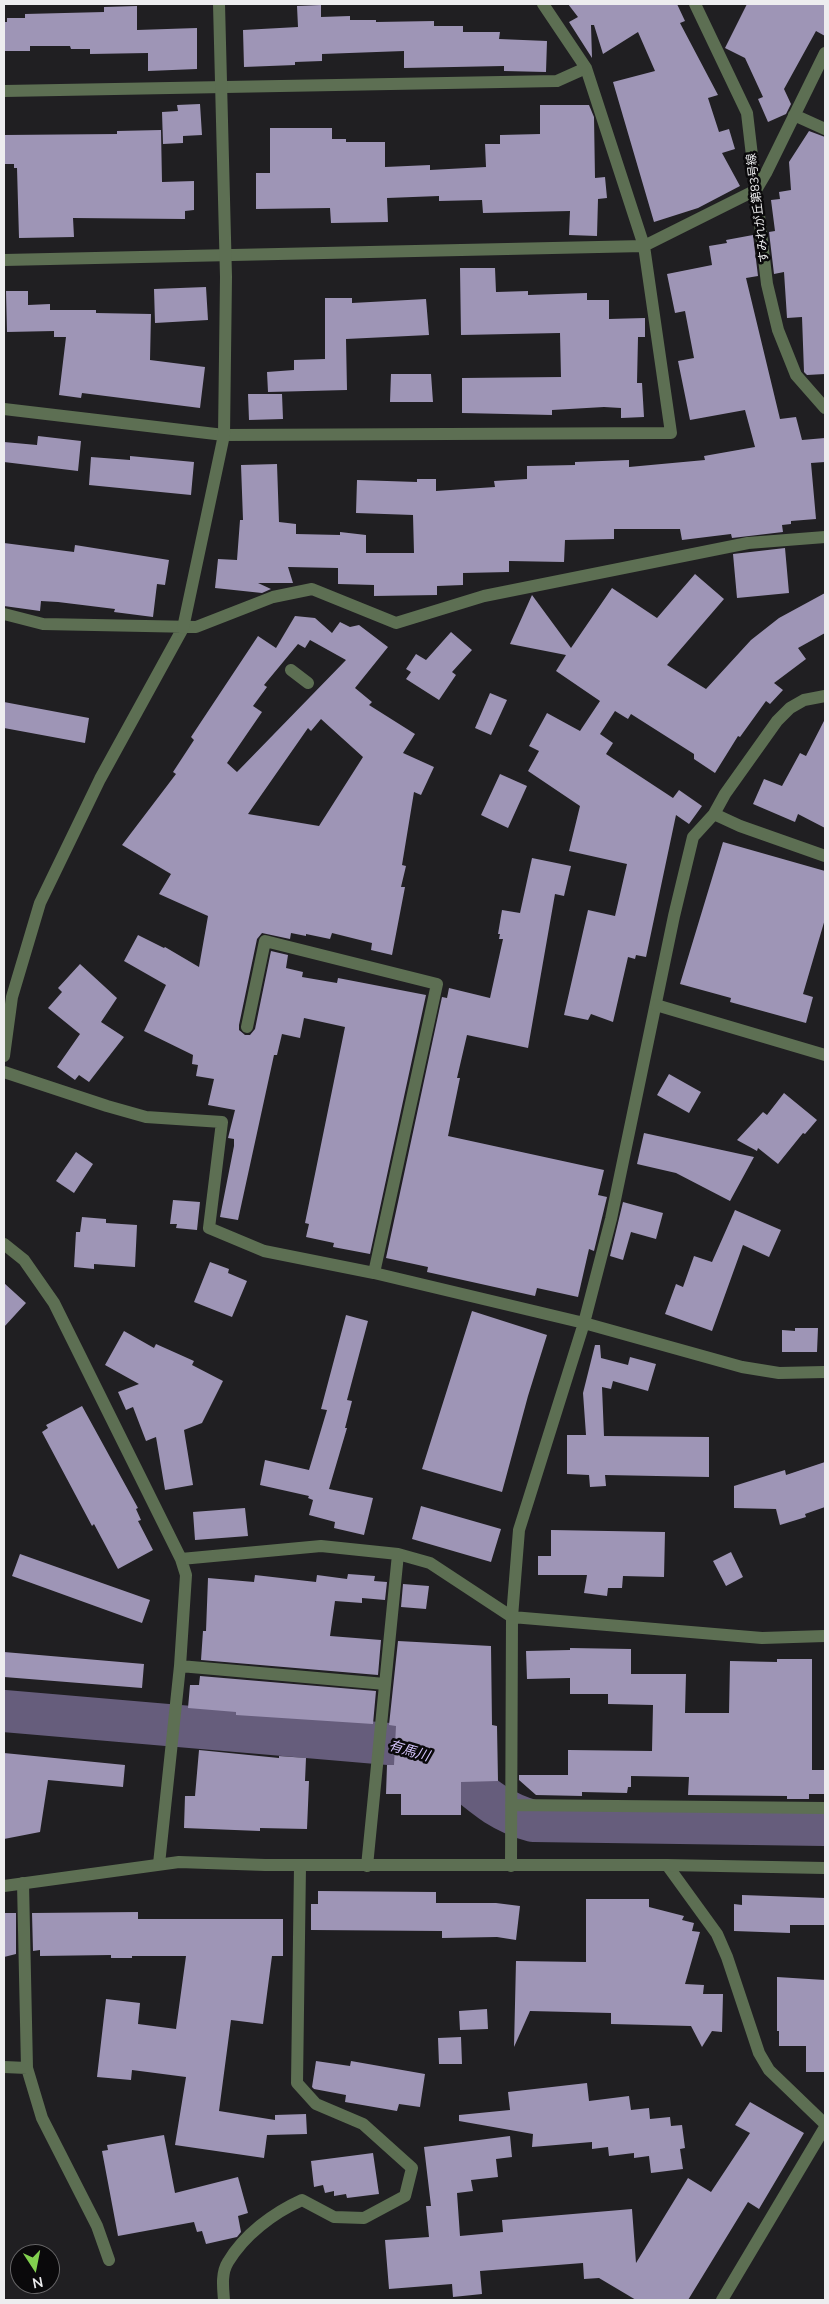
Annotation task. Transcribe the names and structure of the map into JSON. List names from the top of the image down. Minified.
{"streets":{"street":["すみれが丘第83号線"]},"water":["有馬川"],"north":"bottom"}
